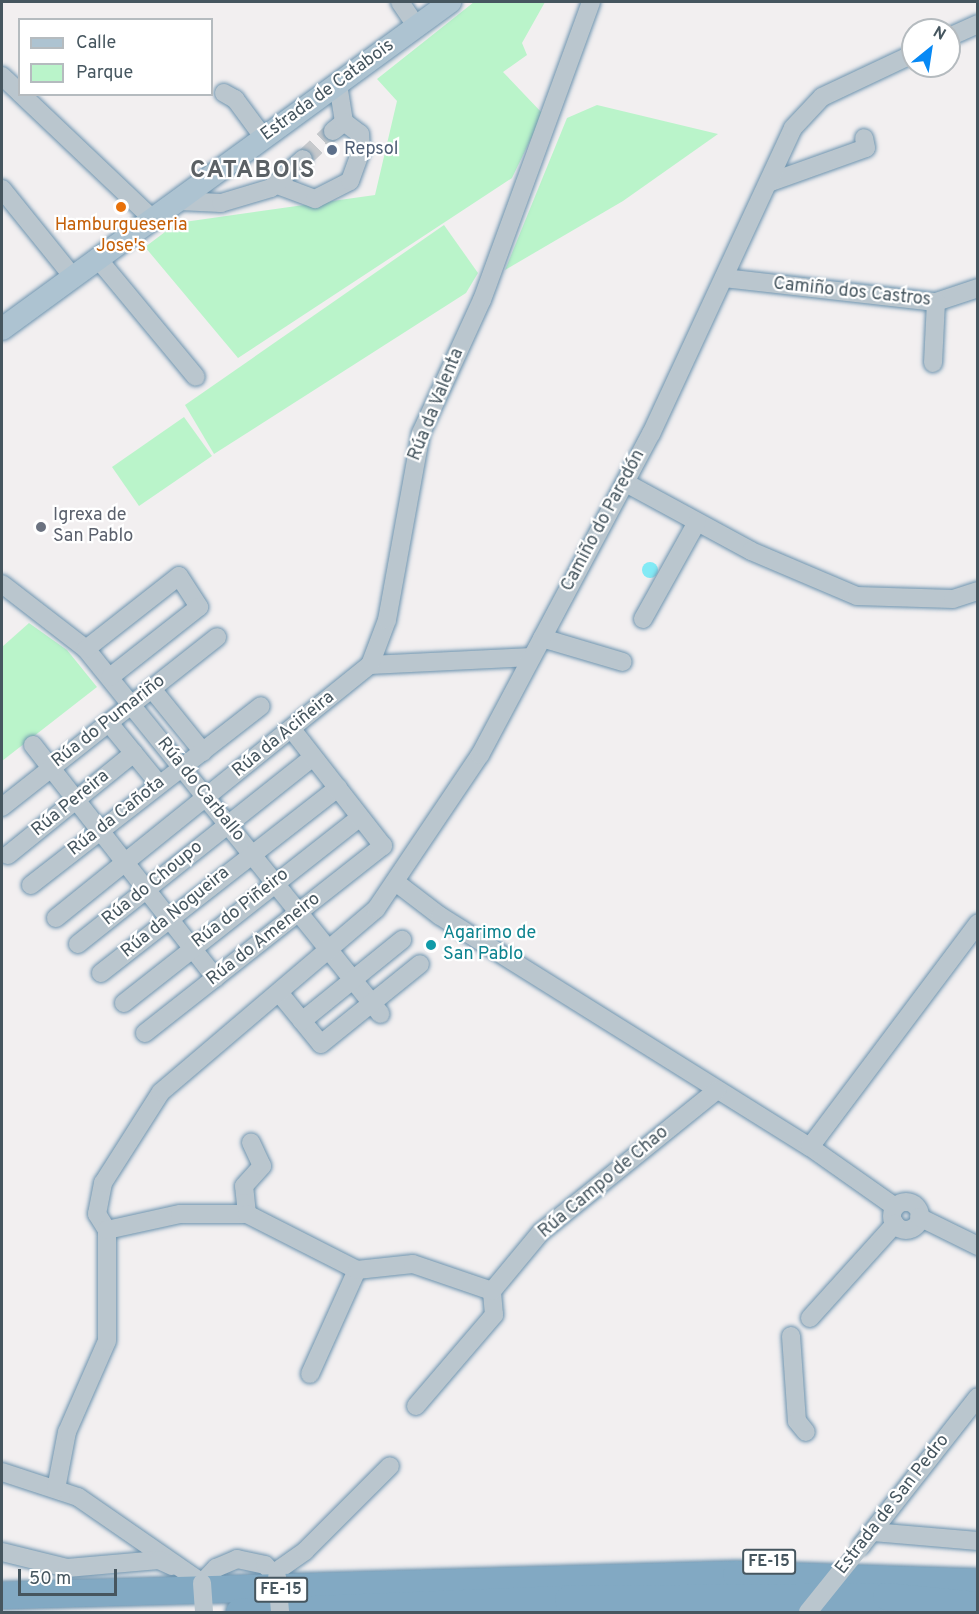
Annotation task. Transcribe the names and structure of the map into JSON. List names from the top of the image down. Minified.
{"streets":{"highway":["FE-15"],"main road":["Estrada de Catabois"],"street":["Camiño dos Castros","Rúa da Valenta","Camiño do Paredón","Rúa do Pumariño","Rúa da Aciñeira","Rúa do Carballo","Rúa Pereira","Rúa da Cañota","Rúa do Choupo","Rúa do Piñeiro","Rúa da Nogueira","Rúa do Ameneiro","Rúa Campo de Chao","Estrada de San Pedro"]},"crossings":[["Camiño dos Castros","Camiño do Paredón"],["Rúa da Valenta","Rúa da Aciñeira"],["Camiño do Paredón","Rúa do Carballo"],["Rúa do Pumariño","Rúa do Carballo"],["Rúa da Aciñeira","Rúa do Carballo"],["Rúa do Carballo","Rúa Pereira"],["Rúa do Carballo","Rúa da Cañota"],["Rúa do Carballo","Rúa do Choupo"],["Rúa do Carballo","Rúa do Piñeiro"],["Rúa do Carballo","Rúa da Nogueira"],["Rúa do Carballo","Rúa do Ameneiro"],["Rúa do Piñeiro","Rúa do Ameneiro"]],"districts":["CATABOIS"],"places":["Repsol","Hamburgueseria Jose's","Igrexa de San Pablo","Agarimo de San Pablo"],"legend":["Calle","Parque"],"scale_bar":"50 m","north":"top right"}
